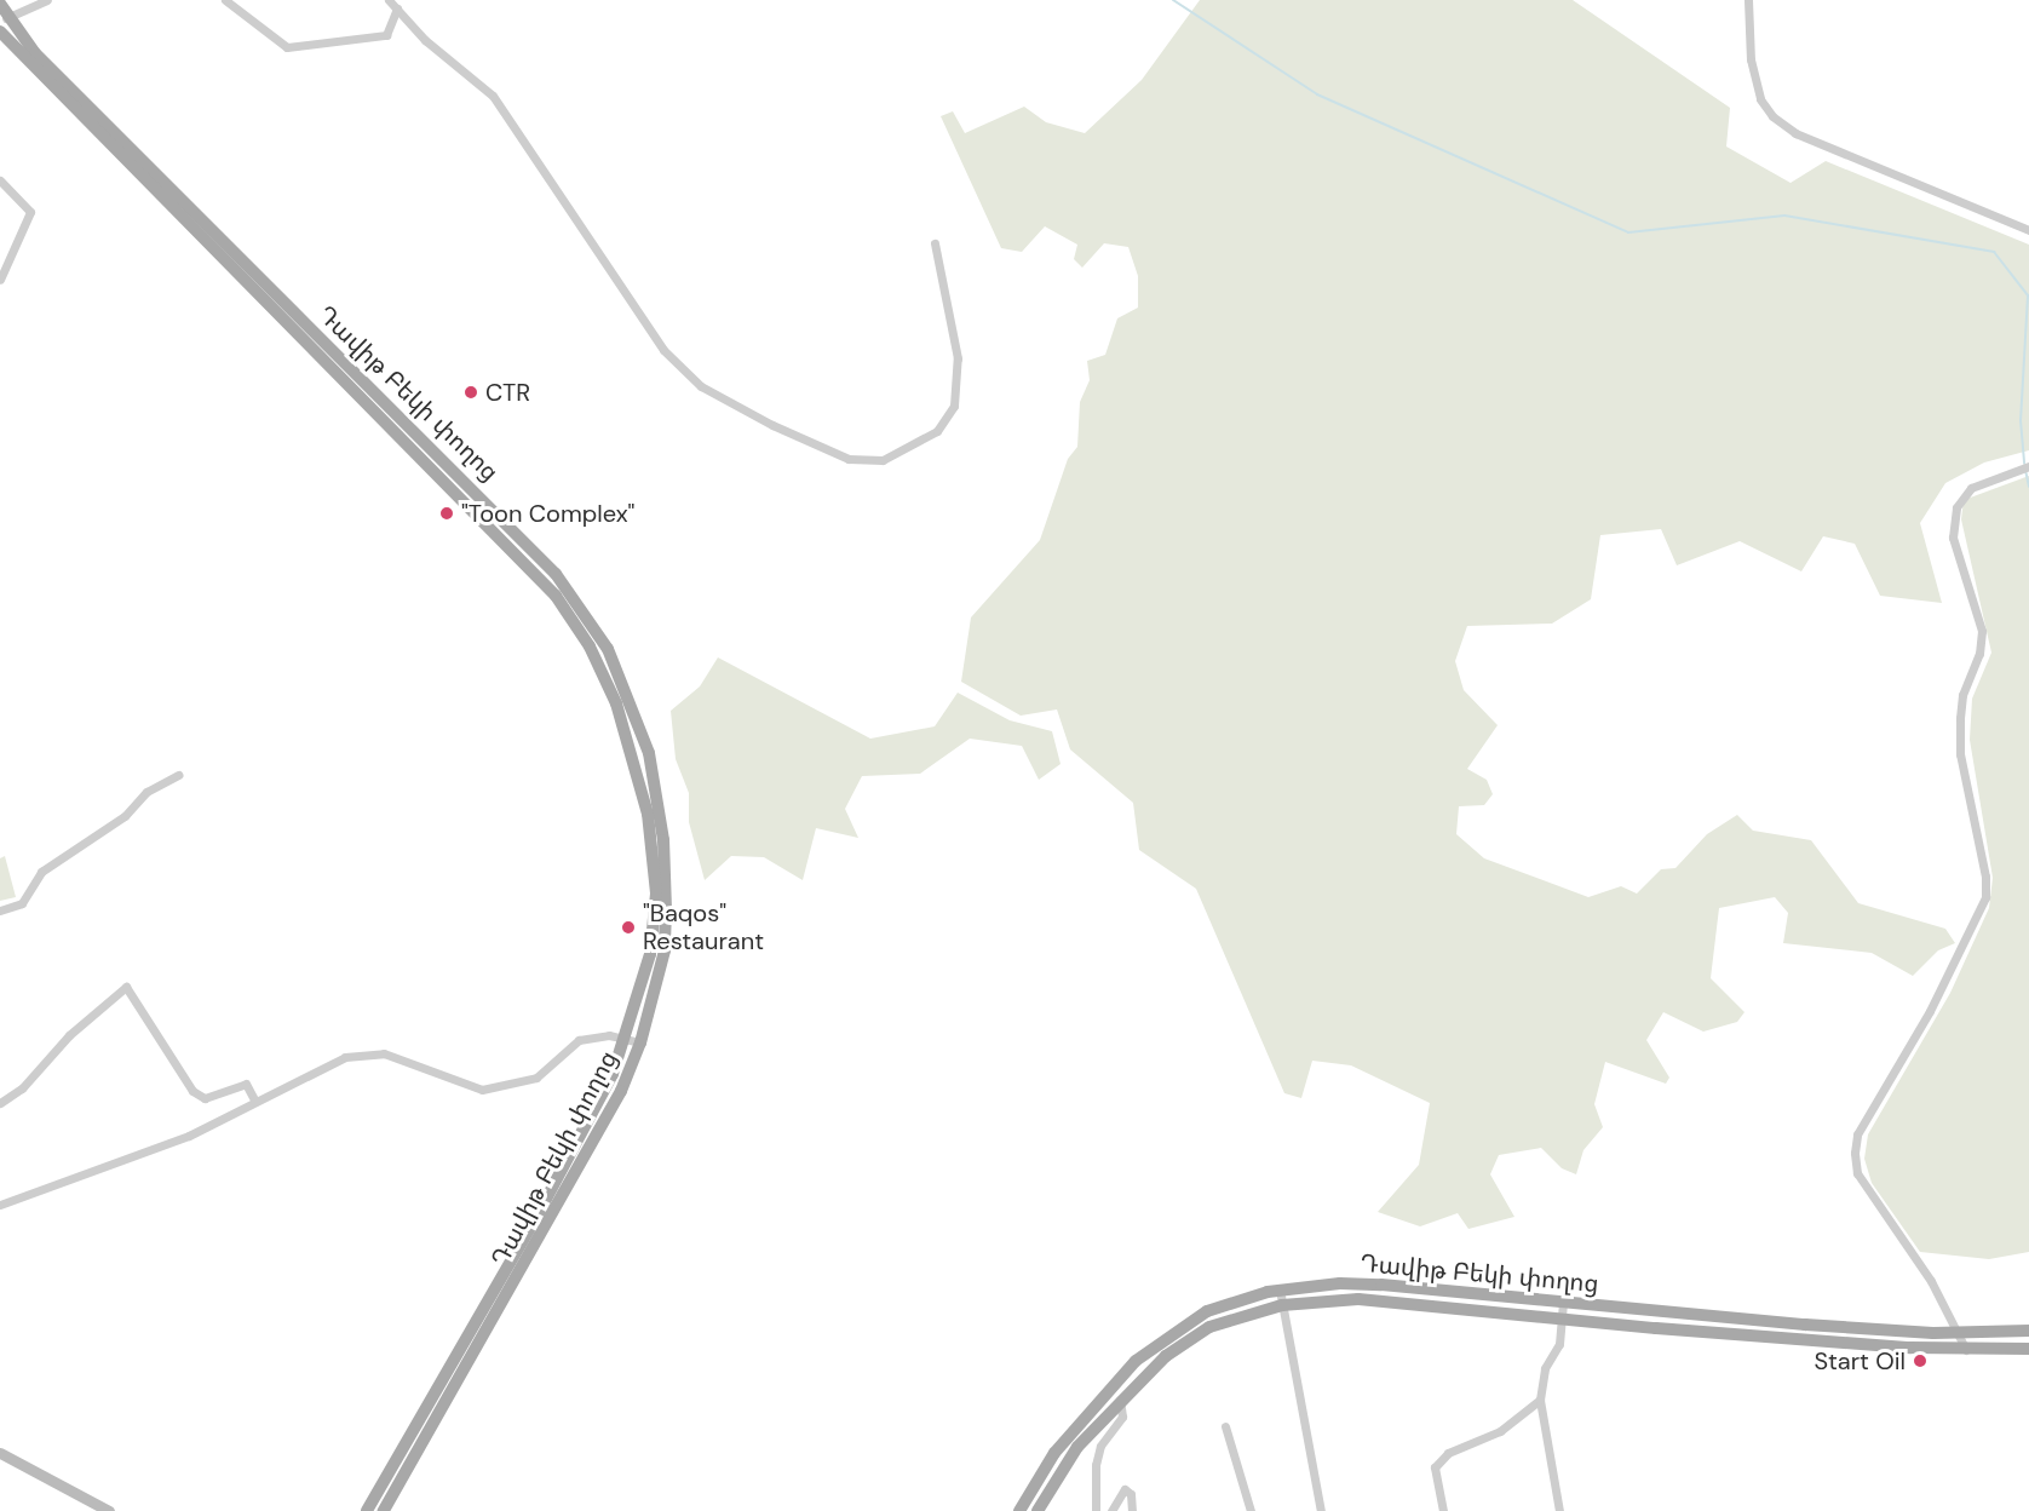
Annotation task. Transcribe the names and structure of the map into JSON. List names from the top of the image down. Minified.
{"streets":{"main road":["Դավիթ Բեկի փողոց"]},"places":["CTR","\"Toon Complex\"","\"Baqos\" Restaurant","Start Oil"]}
